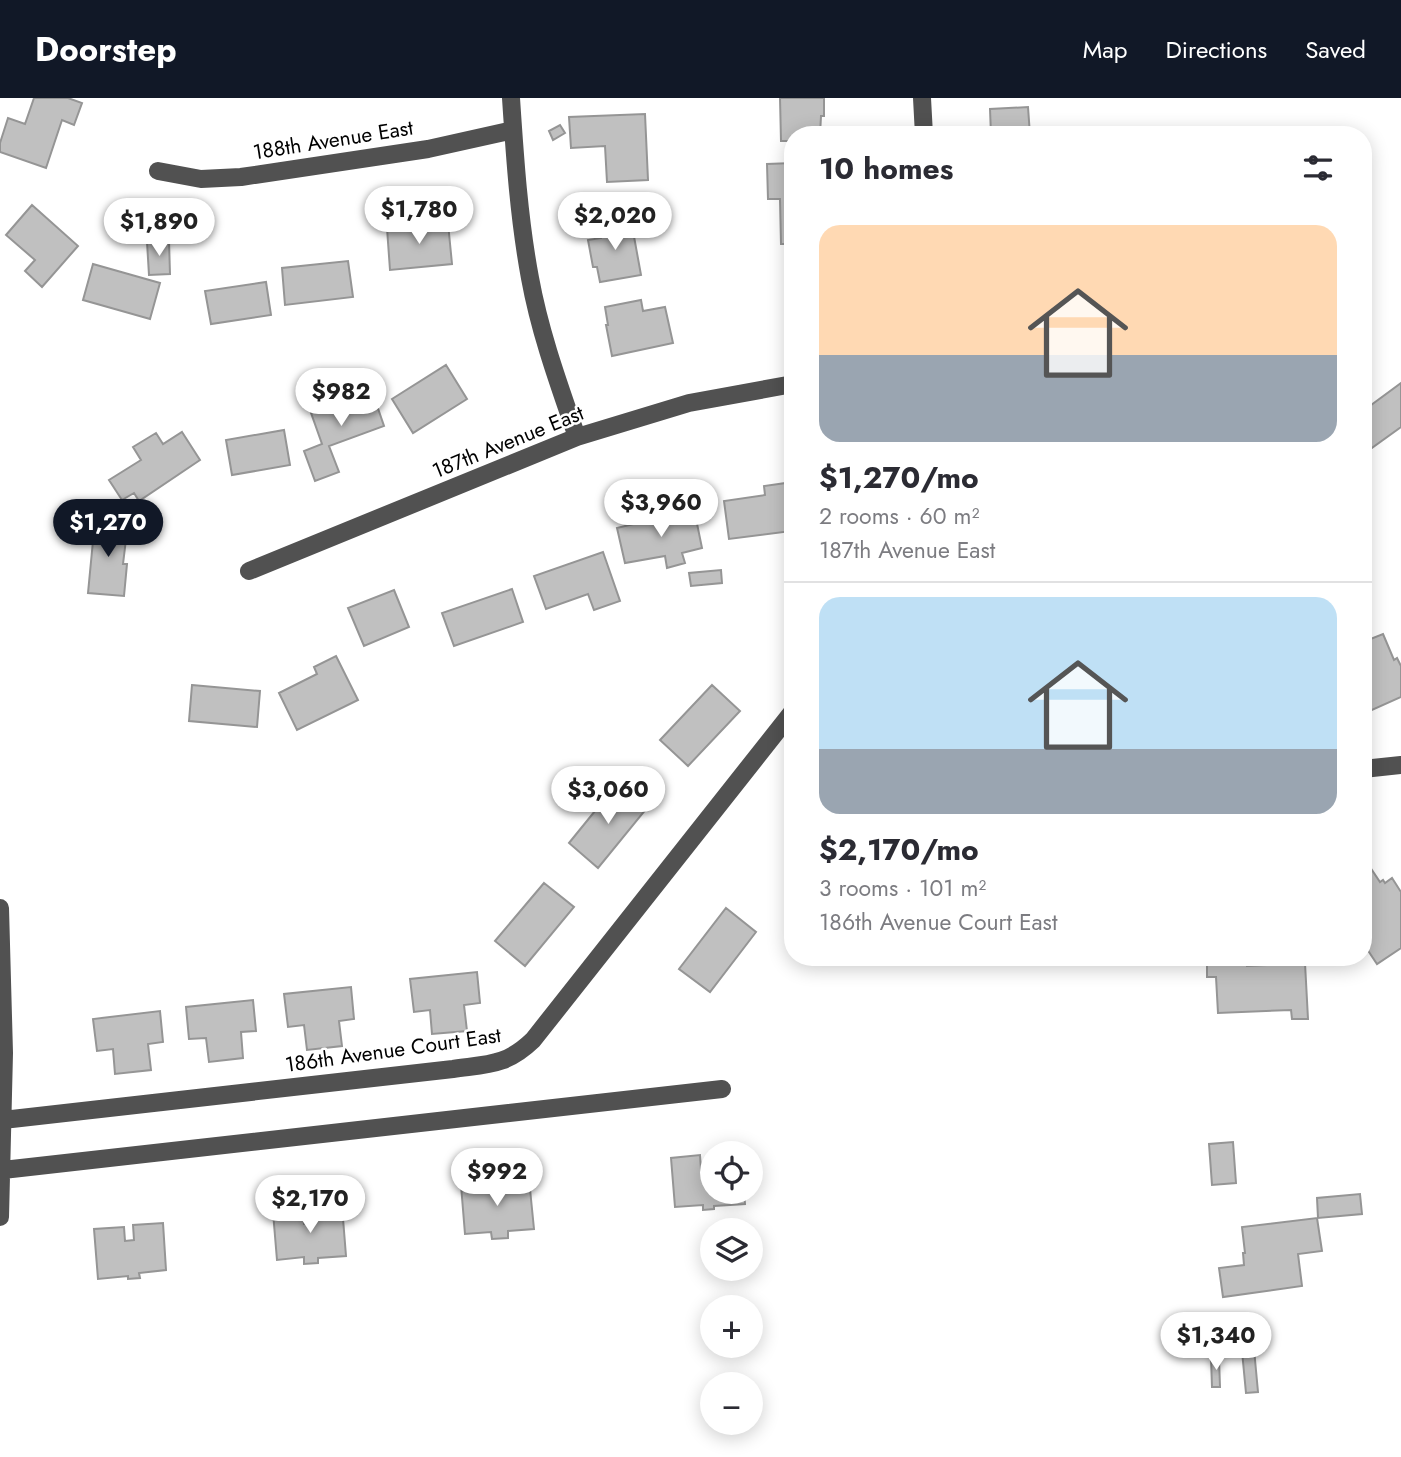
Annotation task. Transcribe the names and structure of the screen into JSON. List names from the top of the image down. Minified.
{"streets":{"street":["188th Avenue East","187th Avenue East","186th Avenue Court East"]},"page":{"header":"Doorstep","nav":["Map","Directions","Saved"],"heading":"10 homes","price":["$1,780","$2,020","$1,890","$982","$3,960","$1,270","$3,060","$992","$2,170","$1,340"],"list":[{"name":"$1,270/mo","note":"2 rooms · 60 m² · 187th Avenue East"},{"name":"$2,170/mo","note":"3 rooms · 101 m² · 186th Avenue Court East"}],"map_buttons":["+","−"]}}
